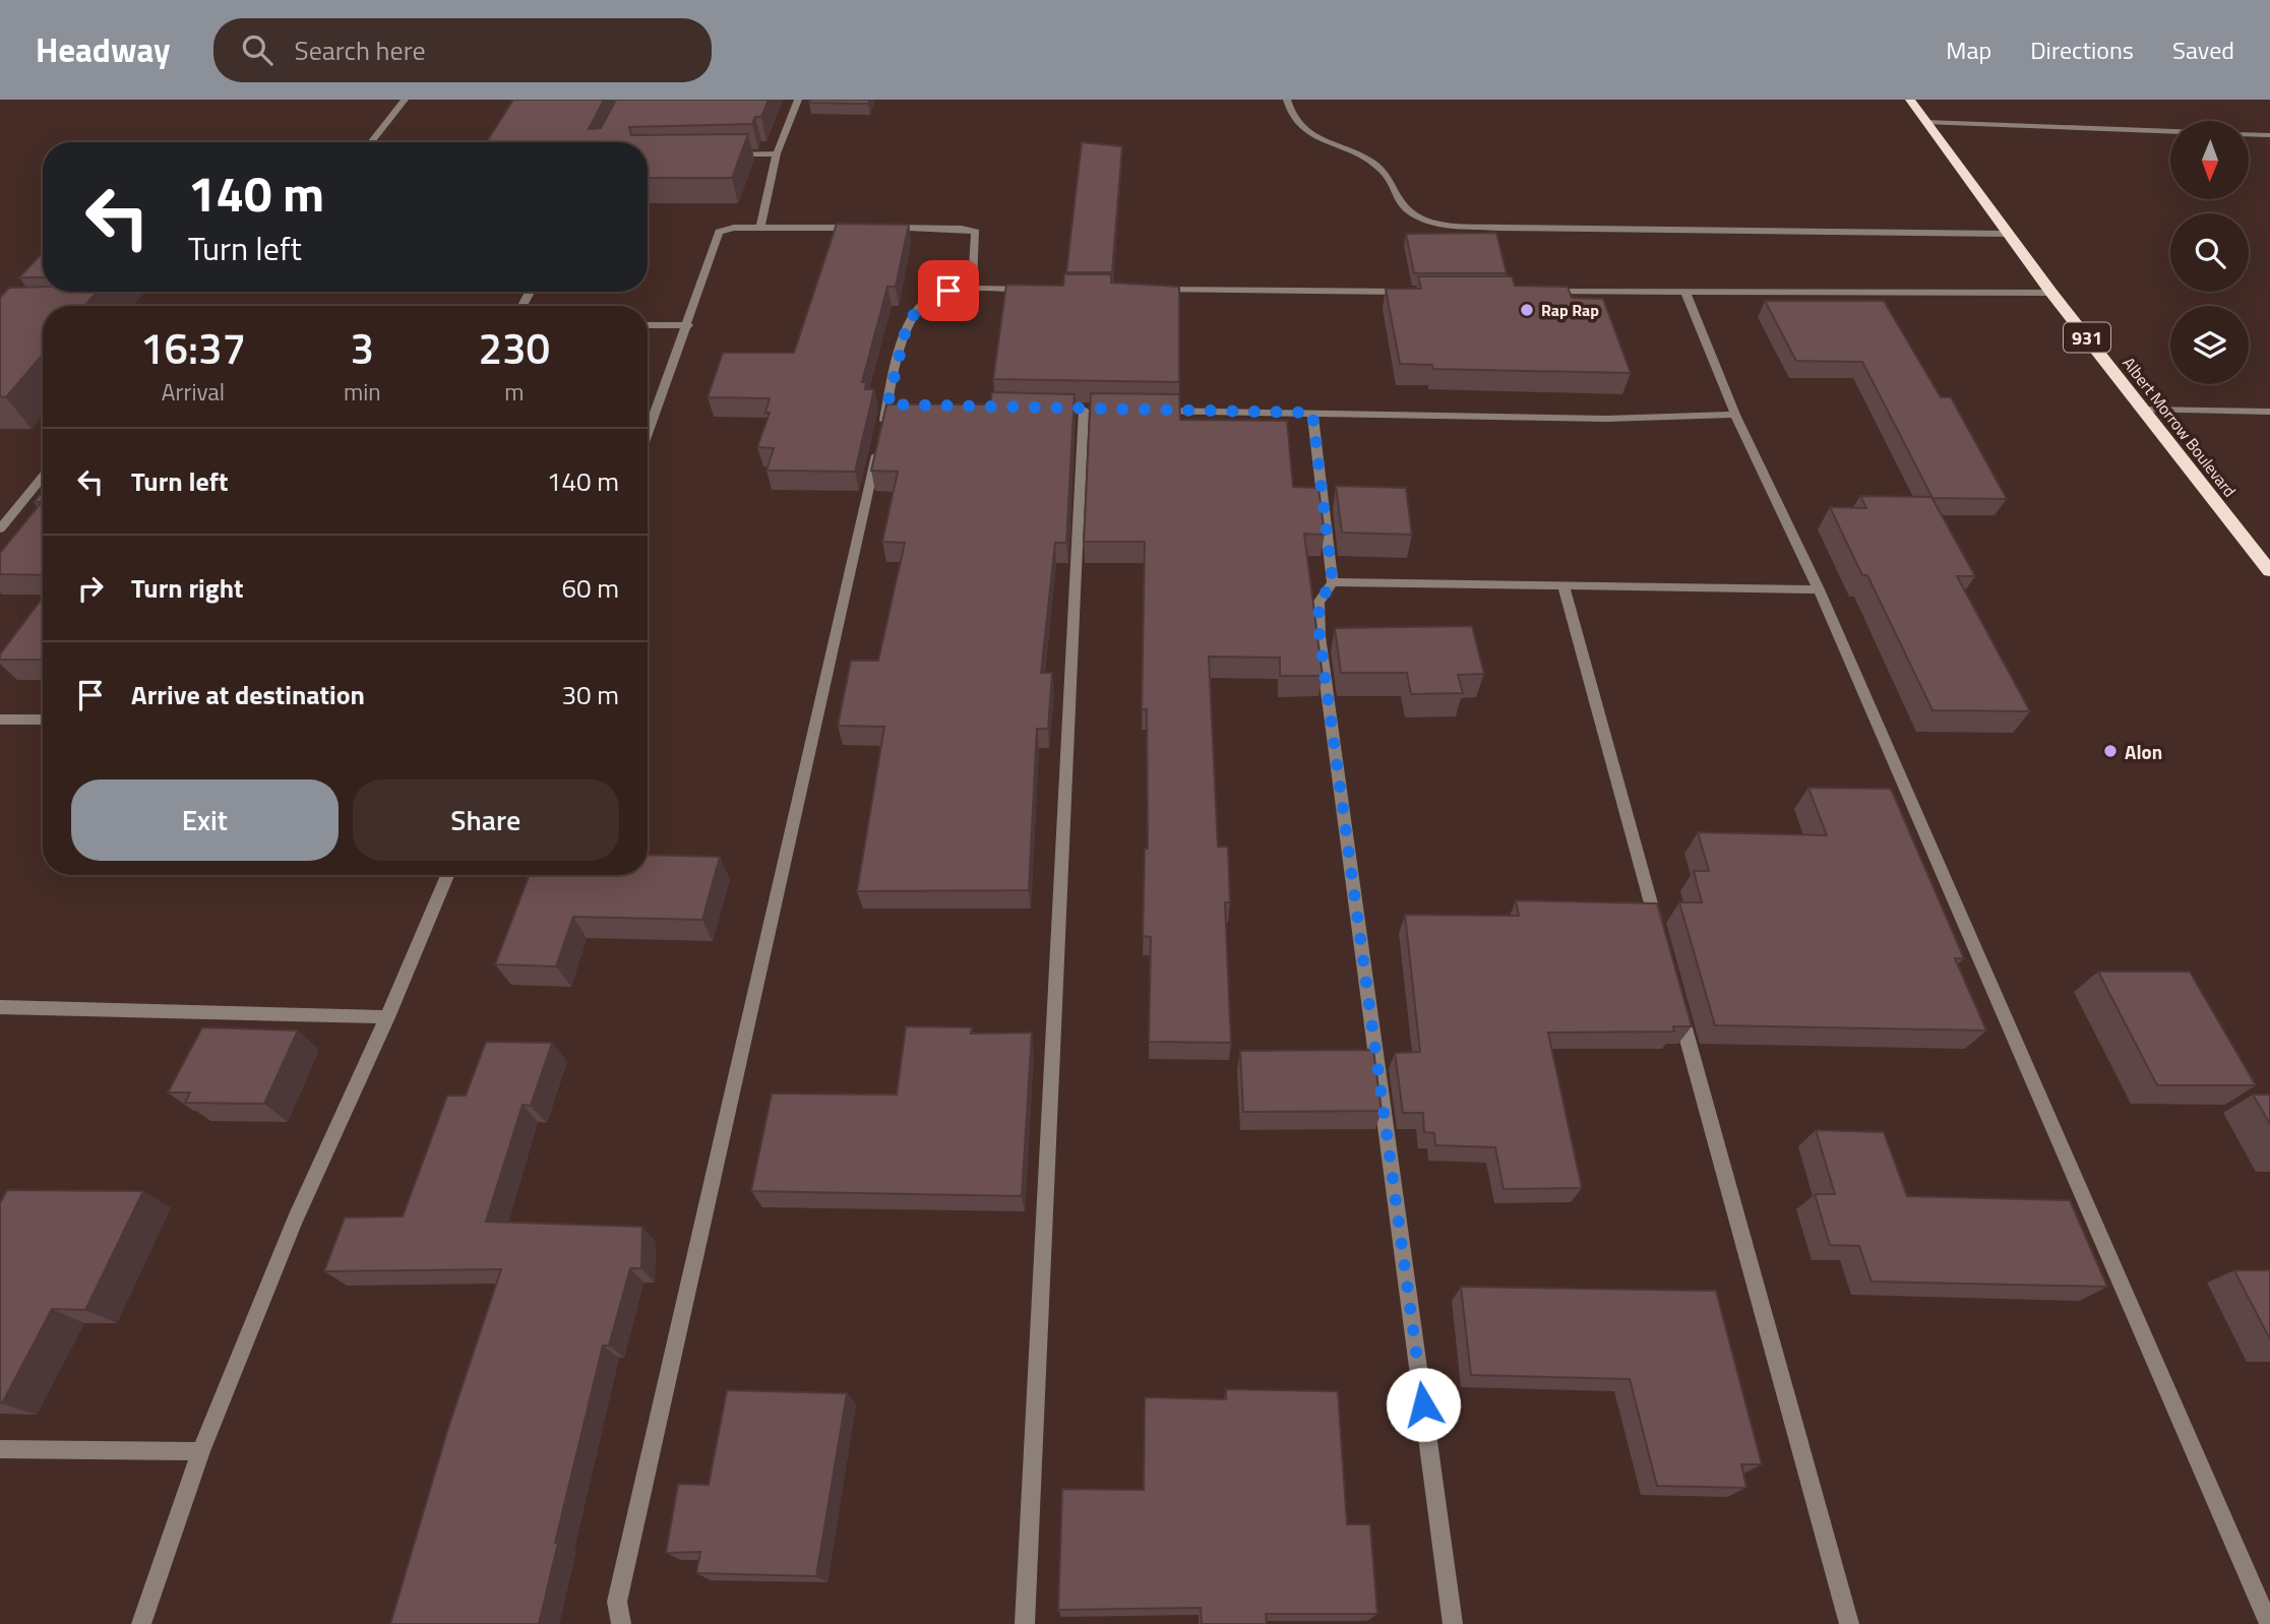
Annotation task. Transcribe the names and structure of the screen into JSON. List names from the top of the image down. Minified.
{"streets":{"highway":["931","Albert Morrow Boulevard"]},"places":["Rap Rap","Alon"],"north":"bottom","page":{"header":"Headway","search":"Search here","nav":["Map","Directions","Saved"],"turn":["140 m","Turn left"],"eta":["16:37","Arrival","3","min","230","m"],"list":[{"name":"Turn left","value":"140 m"},{"name":"Turn right","value":"60 m"},{"name":"Arrive at destination","value":"30 m"}],"buttons":["Exit","Share"]}}
